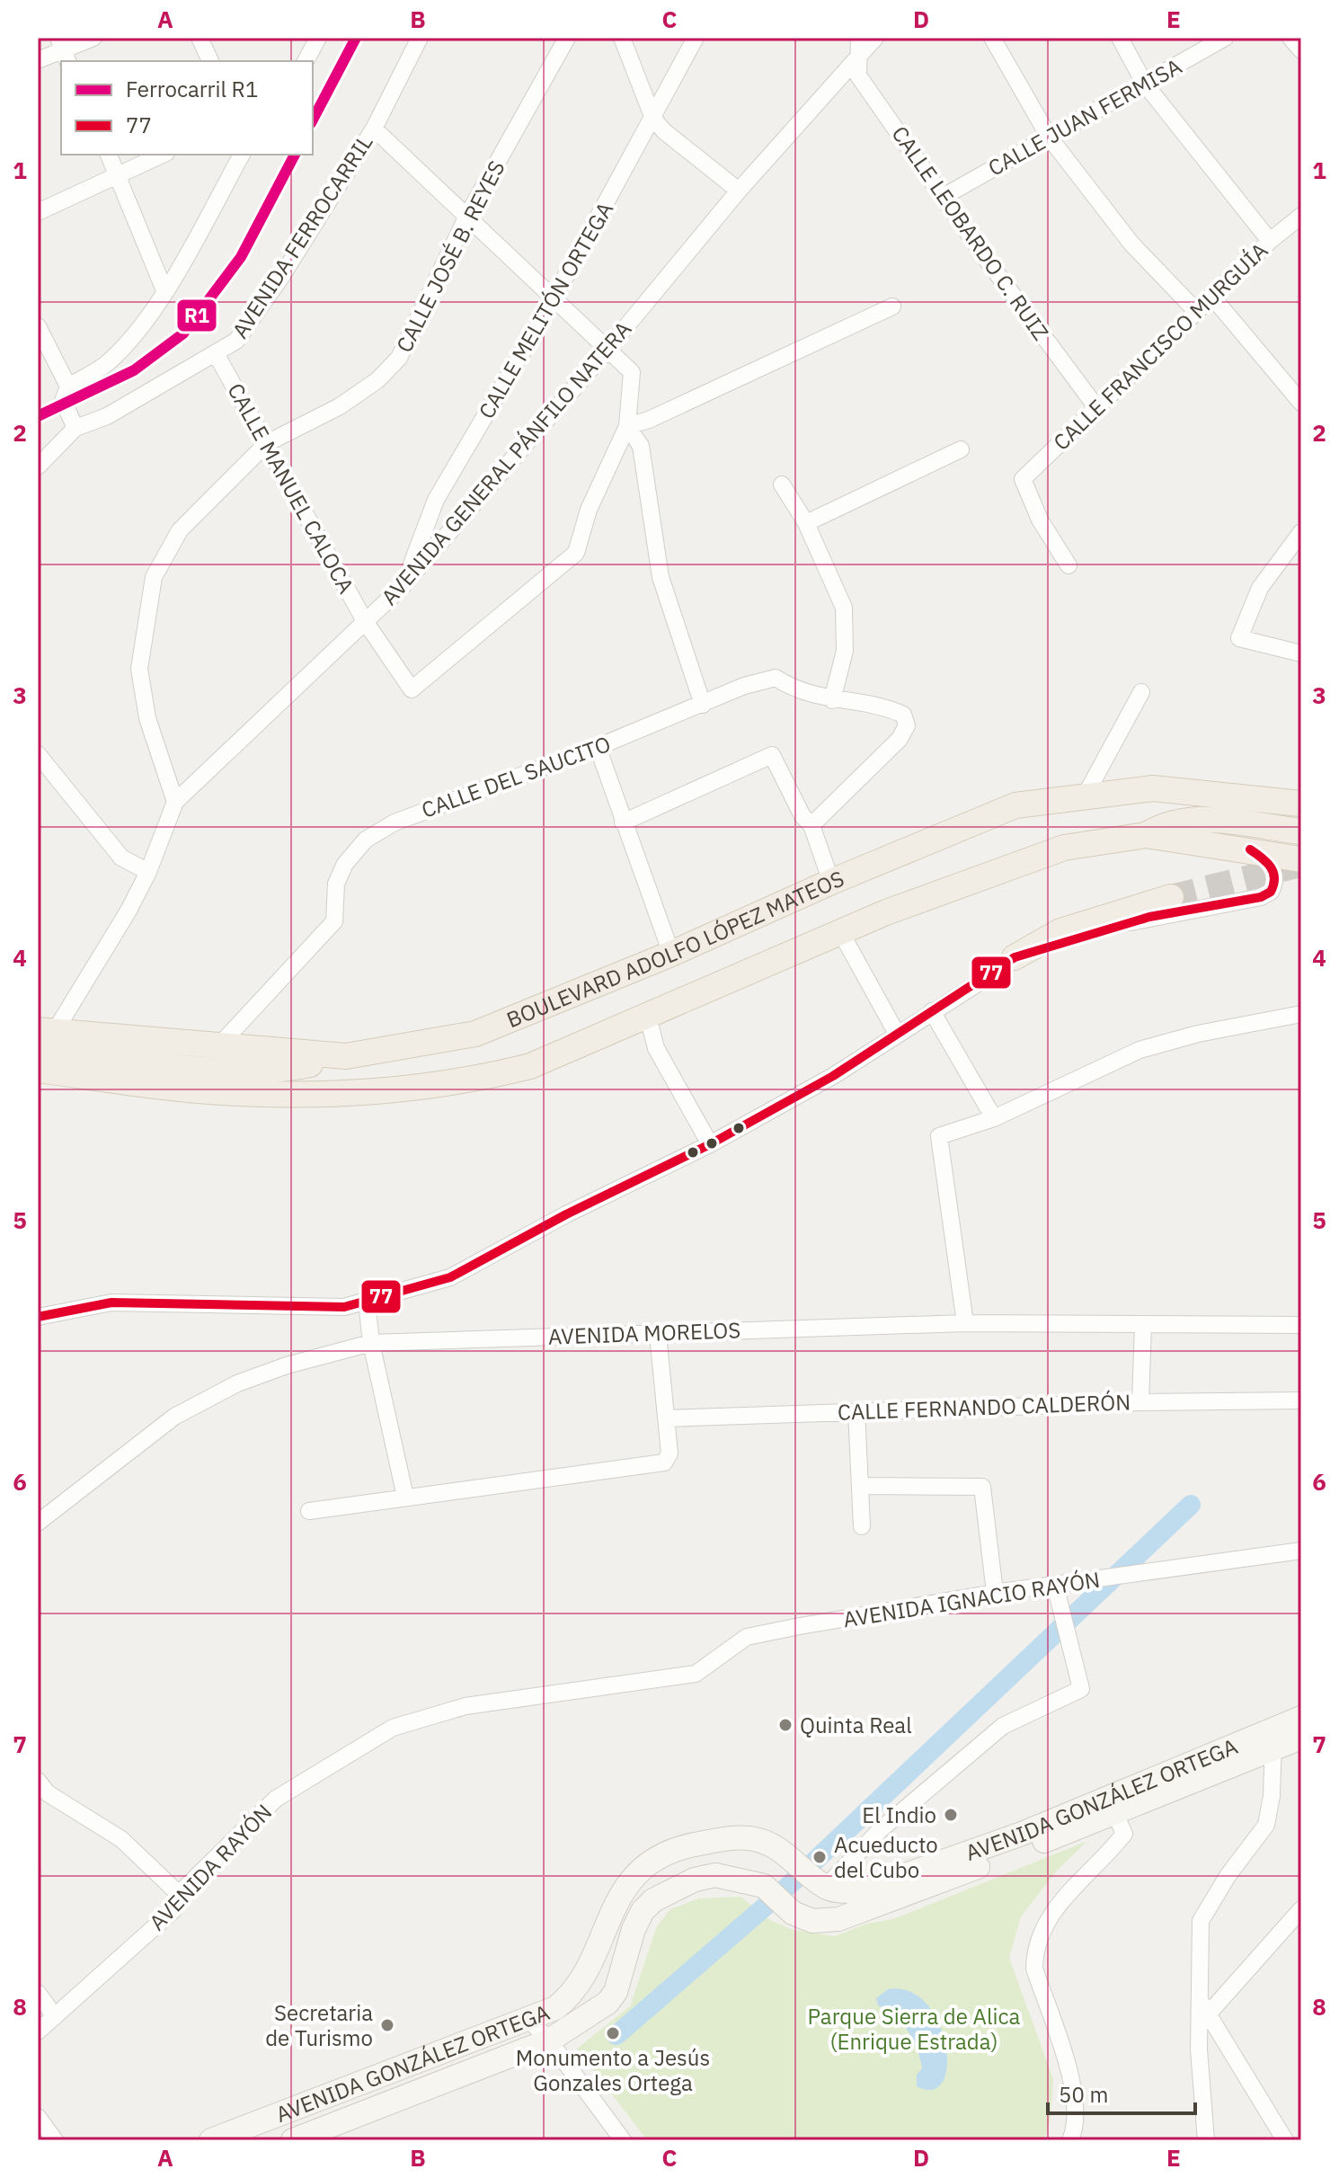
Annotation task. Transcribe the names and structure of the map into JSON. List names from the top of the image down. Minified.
{"streets":{"main road":["BOULEVARD ADOLFO LÓPEZ MATEOS"],"street":["CALLE JUAN FERMISA","CALLE LEOBARDO C. RUIZ","AVENIDA FERROCARRIL","CALLE JOSÉ B. REYES","CALLE MELITÓN ORTEGA","CALLE FRANCISCO MURGUÍA","AVENIDA GENERAL PÁNFILO NATERA","CALLE MANUEL CALOCA","CALLE DEL SAUCITO","AVENIDA MORELOS","CALLE FERNANDO CALDERÓN","AVENIDA IGNACIO RAYÓN","AVENIDA GONZÁLEZ ORTEGA","AVENIDA RAYÓN"]},"crossings":[["CALLE JUAN FERMISA","CALLE LEOBARDO C. RUIZ"],["CALLE LEOBARDO C. RUIZ","CALLE FRANCISCO MURGUÍA"],["CALLE LEOBARDO C. RUIZ","AVENIDA GENERAL PÁNFILO NATERA"],["AVENIDA FERROCARRIL","CALLE MANUEL CALOCA"],["CALLE JOSÉ B. REYES","AVENIDA GENERAL PÁNFILO NATERA"],["CALLE JOSÉ B. REYES","CALLE MANUEL CALOCA"],["CALLE MELITÓN ORTEGA","AVENIDA GENERAL PÁNFILO NATERA"],["AVENIDA GENERAL PÁNFILO NATERA","CALLE MANUEL CALOCA"],["AVENIDA GENERAL PÁNFILO NATERA","BOULEVARD ADOLFO LÓPEZ MATEOS"],["CALLE DEL SAUCITO","BOULEVARD ADOLFO LÓPEZ MATEOS"],["AVENIDA IGNACIO RAYÓN","AVENIDA RAYÓN"]],"parks":["Parque Sierra de Alica (Enrique Estrada)"],"places":["Quinta Real","El Indio","Acueducto del Cubo","Secretaria de Turismo","Monumento a Jesús Gonzales Ortega"],"lines":["rail line R1","transit line 77"],"legend":["Ferrocarril R1","77"],"scale_bar":"50 m","grid":{"columns":["A","B","C","D","E"],"rows":["1","2","3","4","5","6","7","8"]}}
